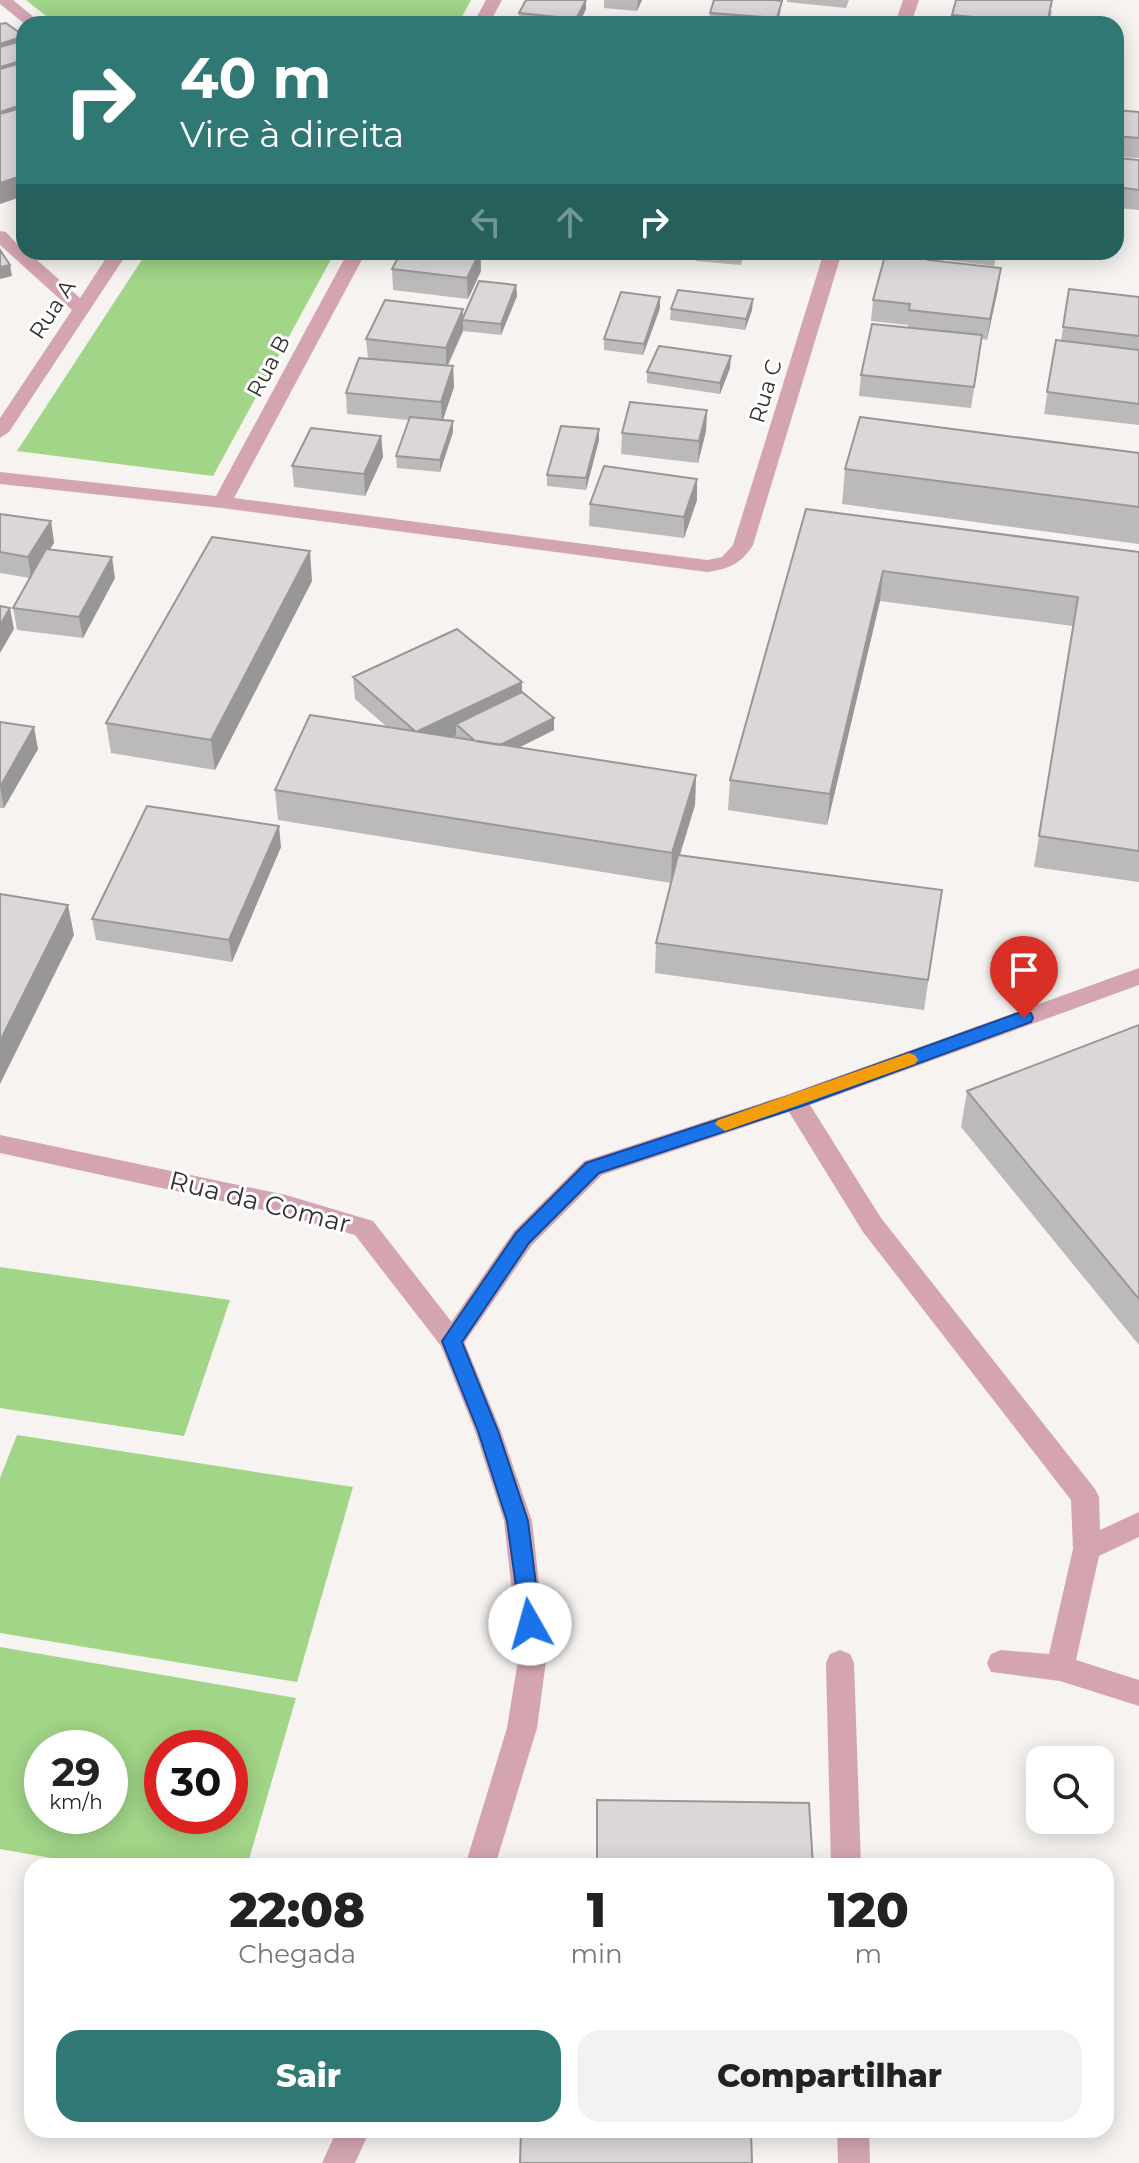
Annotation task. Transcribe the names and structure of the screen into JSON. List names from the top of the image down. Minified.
{"streets":{"street":["Rua A","Rua B","Rua C","Rua da Comar"]},"crossings":[["Rua B","Rua C"]],"page":{"turn":["40 m","Vire à direita"],"speed":"29 km/h","limit":"30","eta":["22:08","Chegada","1","min","120","m"],"buttons":["Sair","Compartilhar"]}}
